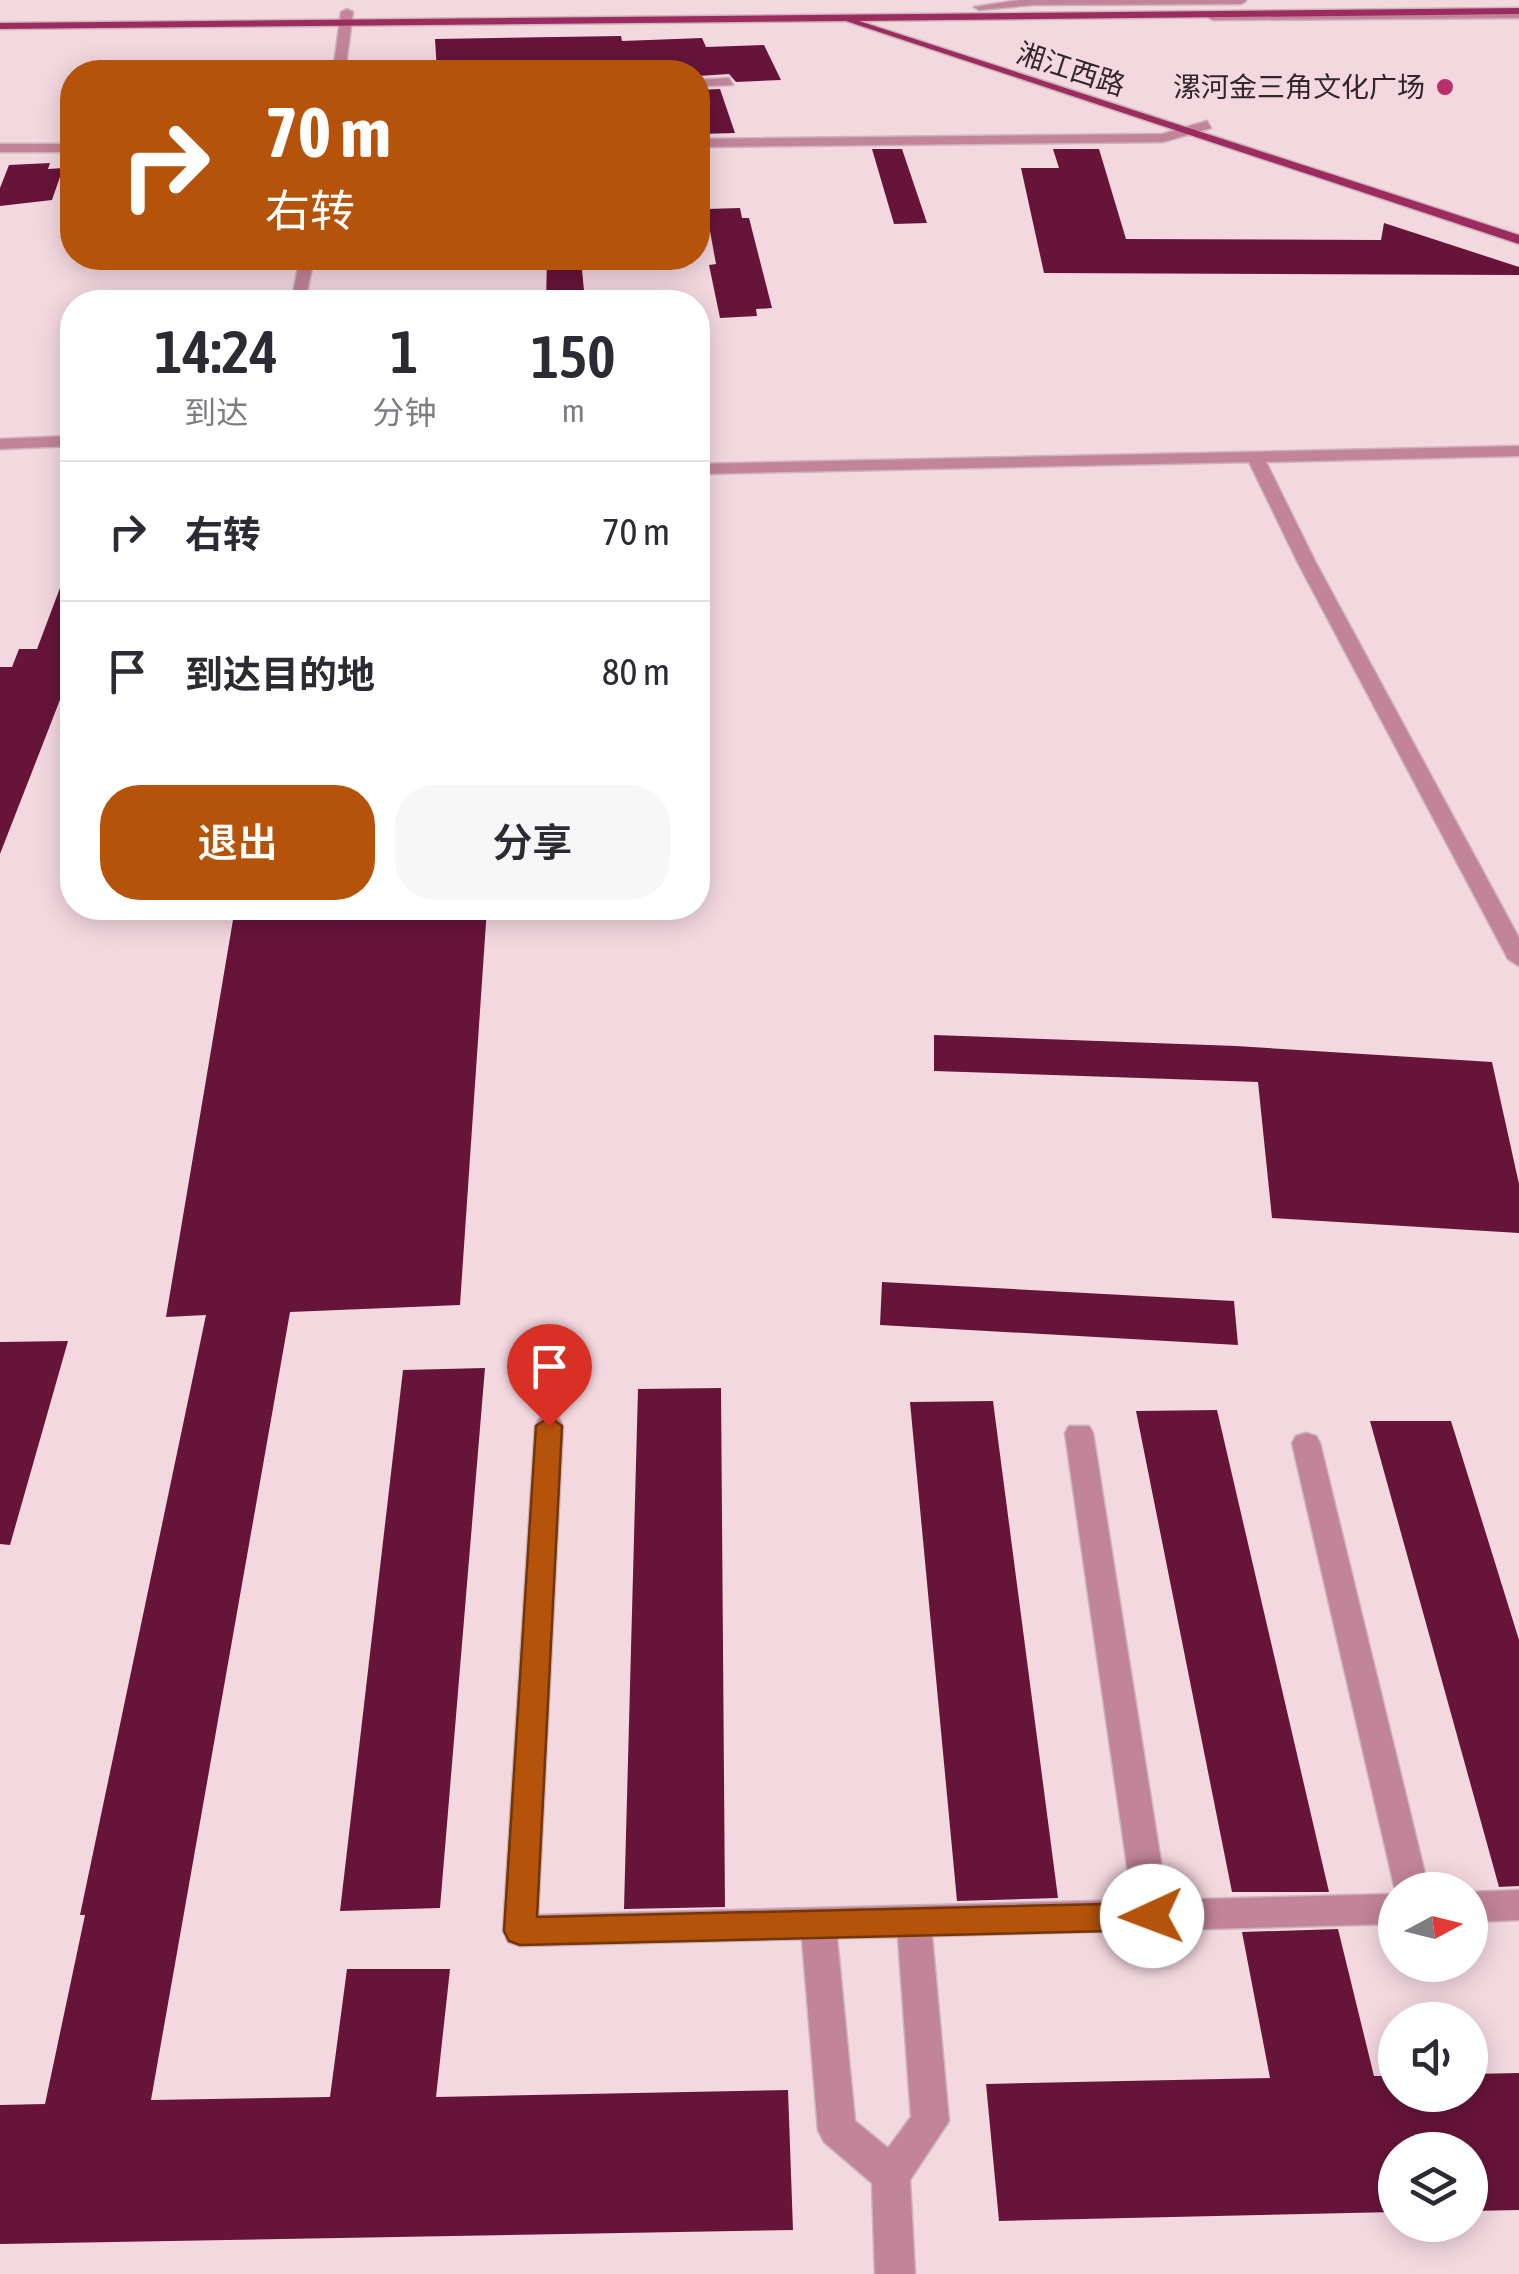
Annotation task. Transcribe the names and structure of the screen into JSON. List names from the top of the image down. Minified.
{"streets":{"main road":["湘江西路"]},"places":["漯河金三角文化广场"],"north":"right","page":{"turn":["70 m","右转"],"eta":["14:24","到达","1","分钟","150","m"],"list":[{"name":"右转","value":"70 m"},{"name":"到达目的地","value":"80 m"}],"buttons":["退出","分享"]}}
